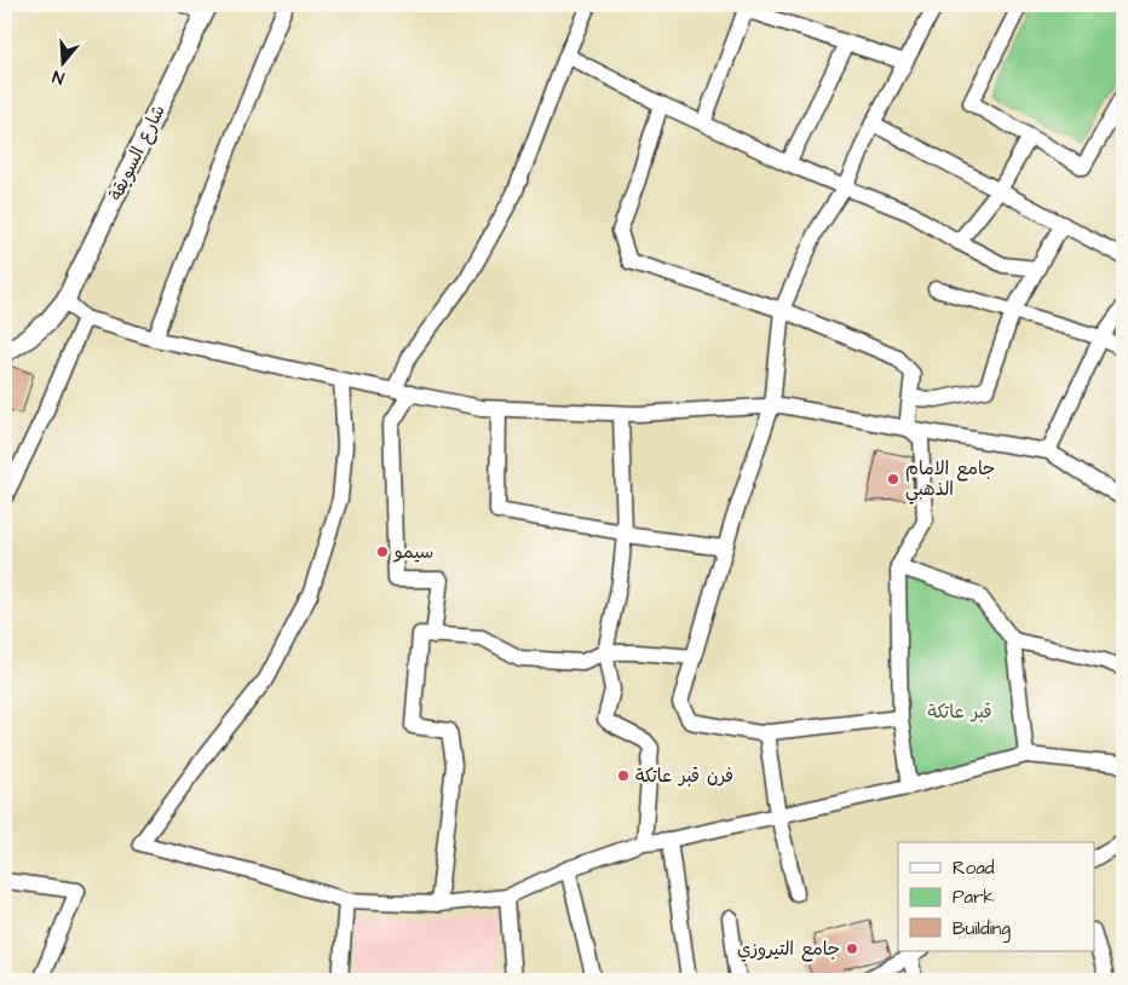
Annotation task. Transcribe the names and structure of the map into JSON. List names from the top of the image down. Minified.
{"streets":{"street":["شارع السويقة"]},"parks":["قبر عاتكة"],"places":["جامع الامام الذهبي","سيمو","فرن قبر عاتكة","جامع التيروزي"],"legend":["Road","Park","Building"],"north":"bottom"}
